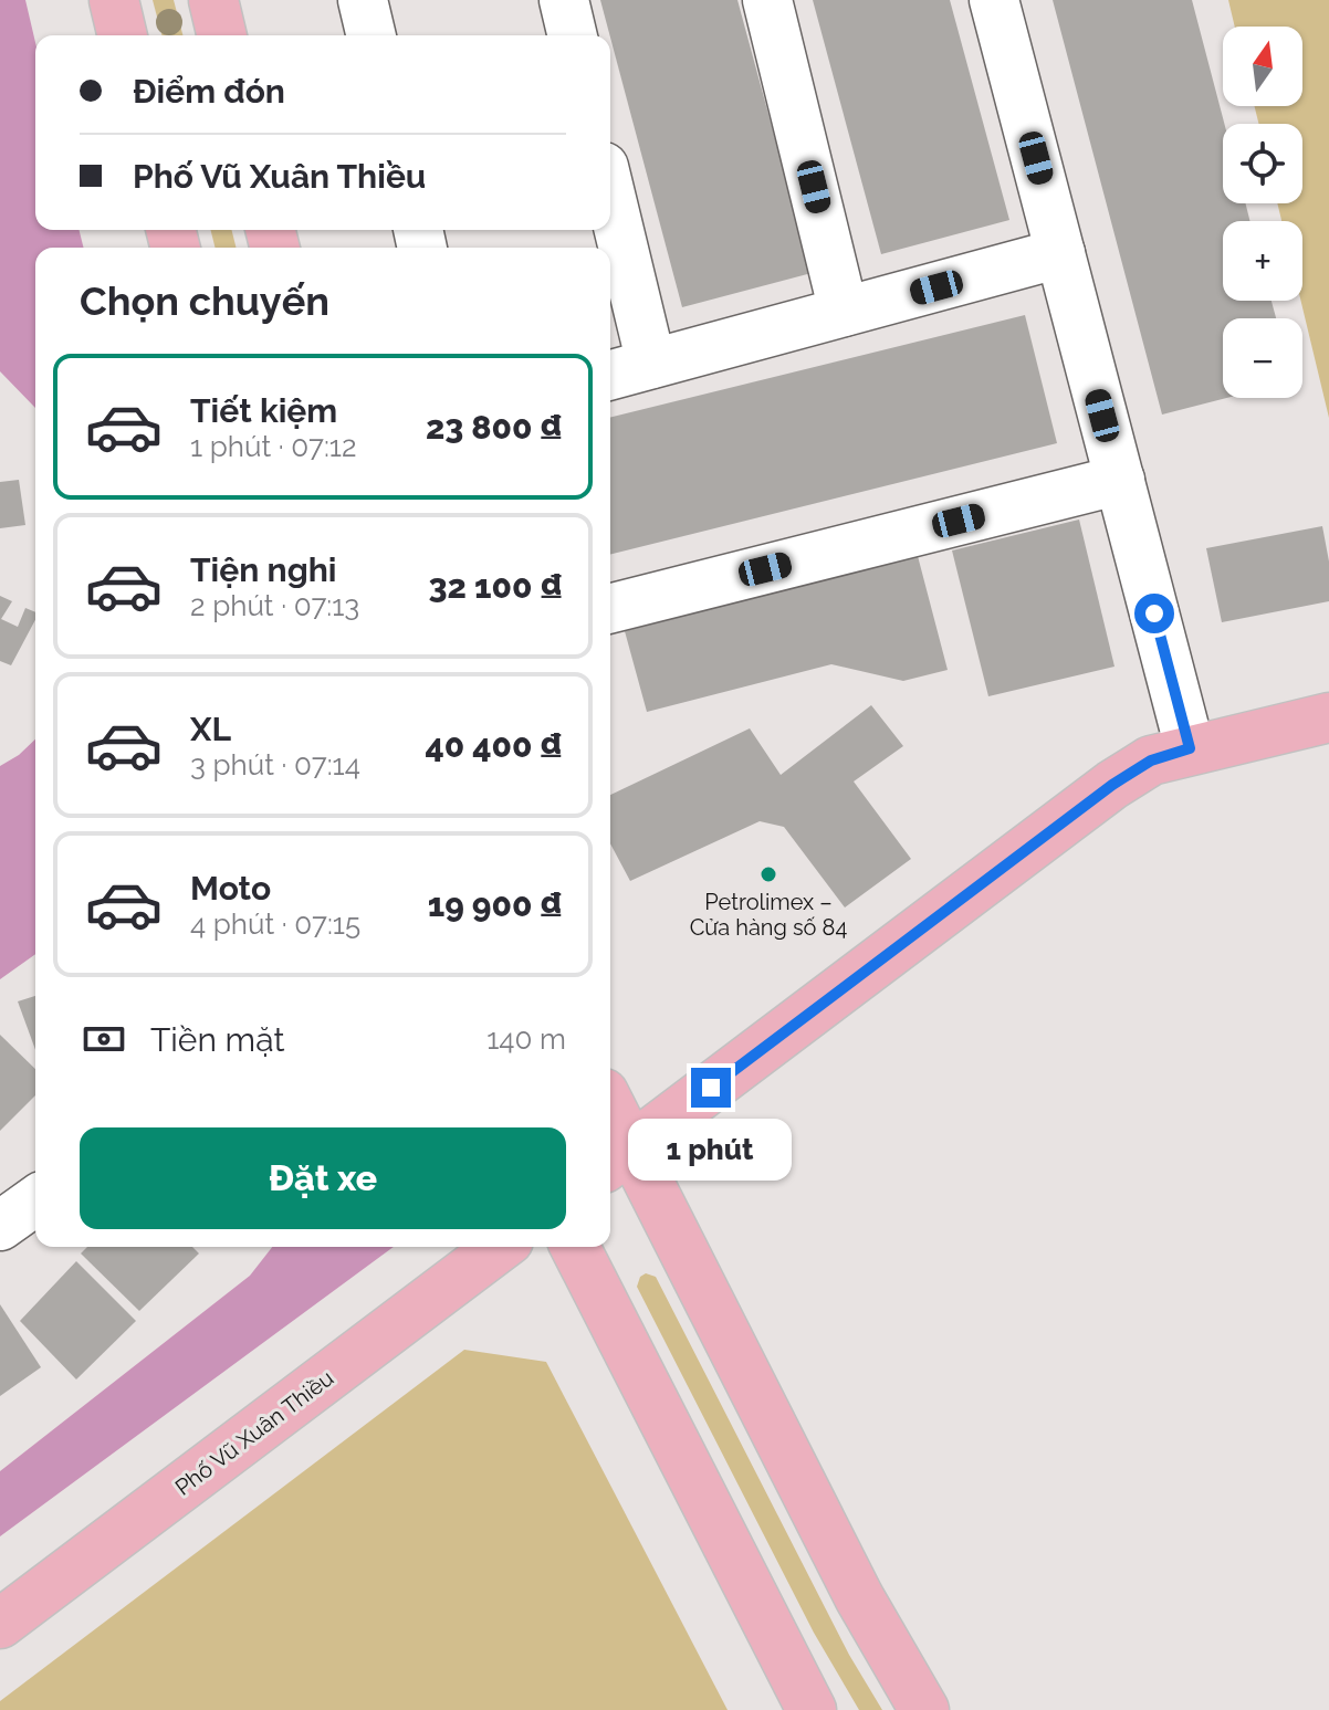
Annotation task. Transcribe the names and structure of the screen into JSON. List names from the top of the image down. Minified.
{"streets":{"main road":["Phố Vũ Xuân Thiều"]},"places":["Petrolimex – Cửa hàng số 84"],"north":"top","page":{"map_buttons":["+","−"],"banner":["Điểm đón","Phố Vũ Xuân Thiều"],"heading":"Chọn chuyến","list":[{"name":"Tiết kiệm","note":"1 phút · 07:12","value":"23 800 ₫"},{"name":"Tiện nghi","note":"2 phút · 07:13","value":"32 100 ₫"},{"name":"XL","note":"3 phút · 07:14","value":"40 400 ₫"},{"name":"Moto","note":"4 phút · 07:15","value":"19 900 ₫"}],"pay":["Tiền mặt","140 m"],"buttons":"Đặt xe","bubble":"1 phút"}}
